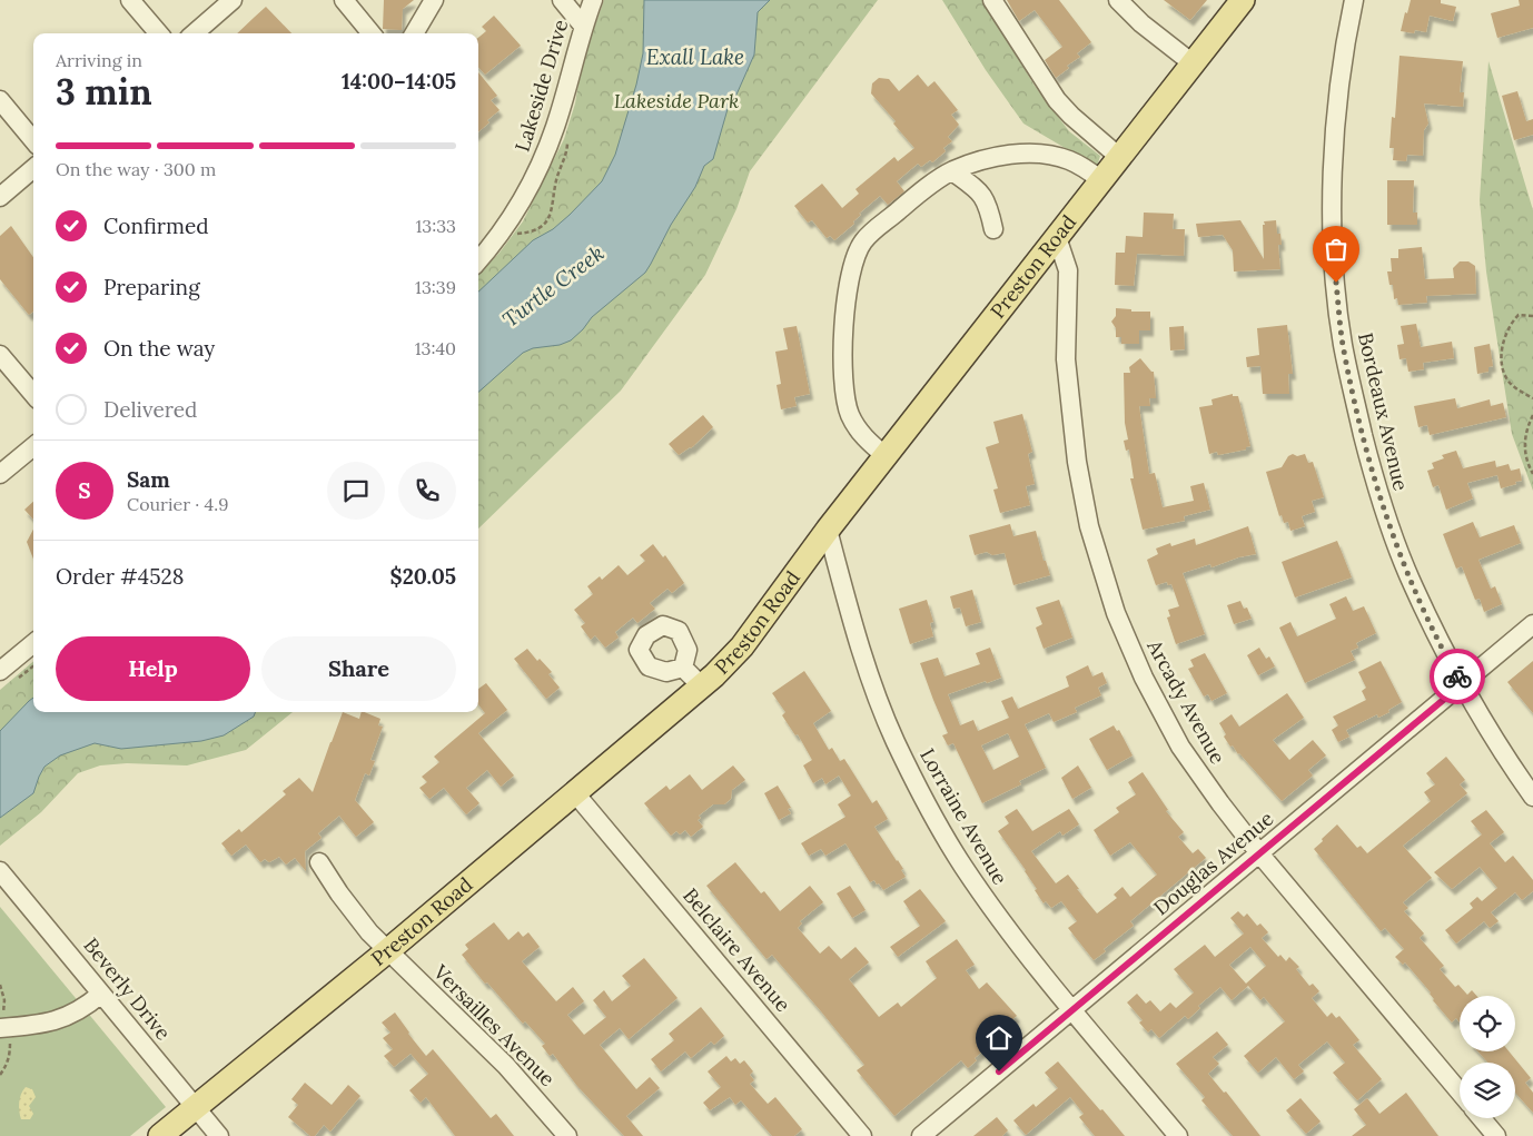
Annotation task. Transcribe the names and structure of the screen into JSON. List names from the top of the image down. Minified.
{"streets":{"main road":["Preston Road"],"street":["Lakeside Drive","Bordeaux Avenue","Arcady Avenue","Lorraine Avenue","Douglas Avenue","Belclaire Avenue","Beverly Drive","Versailles Avenue"]},"crossings":[["Preston Road","Arcady Avenue"],["Preston Road","Lorraine Avenue"],["Preston Road","Belclaire Avenue"],["Preston Road","Beverly Drive"],["Preston Road","Versailles Avenue"],["Bordeaux Avenue","Douglas Avenue"],["Arcady Avenue","Douglas Avenue"],["Lorraine Avenue","Douglas Avenue"]],"water":["Exall Lake","Turtle Creek"],"parks":["Lakeside Park"],"page":{"heading":["3 min","Arriving in","14:00–14:05"],"panel":["Sam","Courier · 4.9","Order #4528","$20.05"],"bar":"On the way · 300 m","list":[["Confirmed","13:33"],["Preparing","13:39"],["On the way","13:40"],"Delivered"],"round":"S","buttons":["Help","Share"]}}
